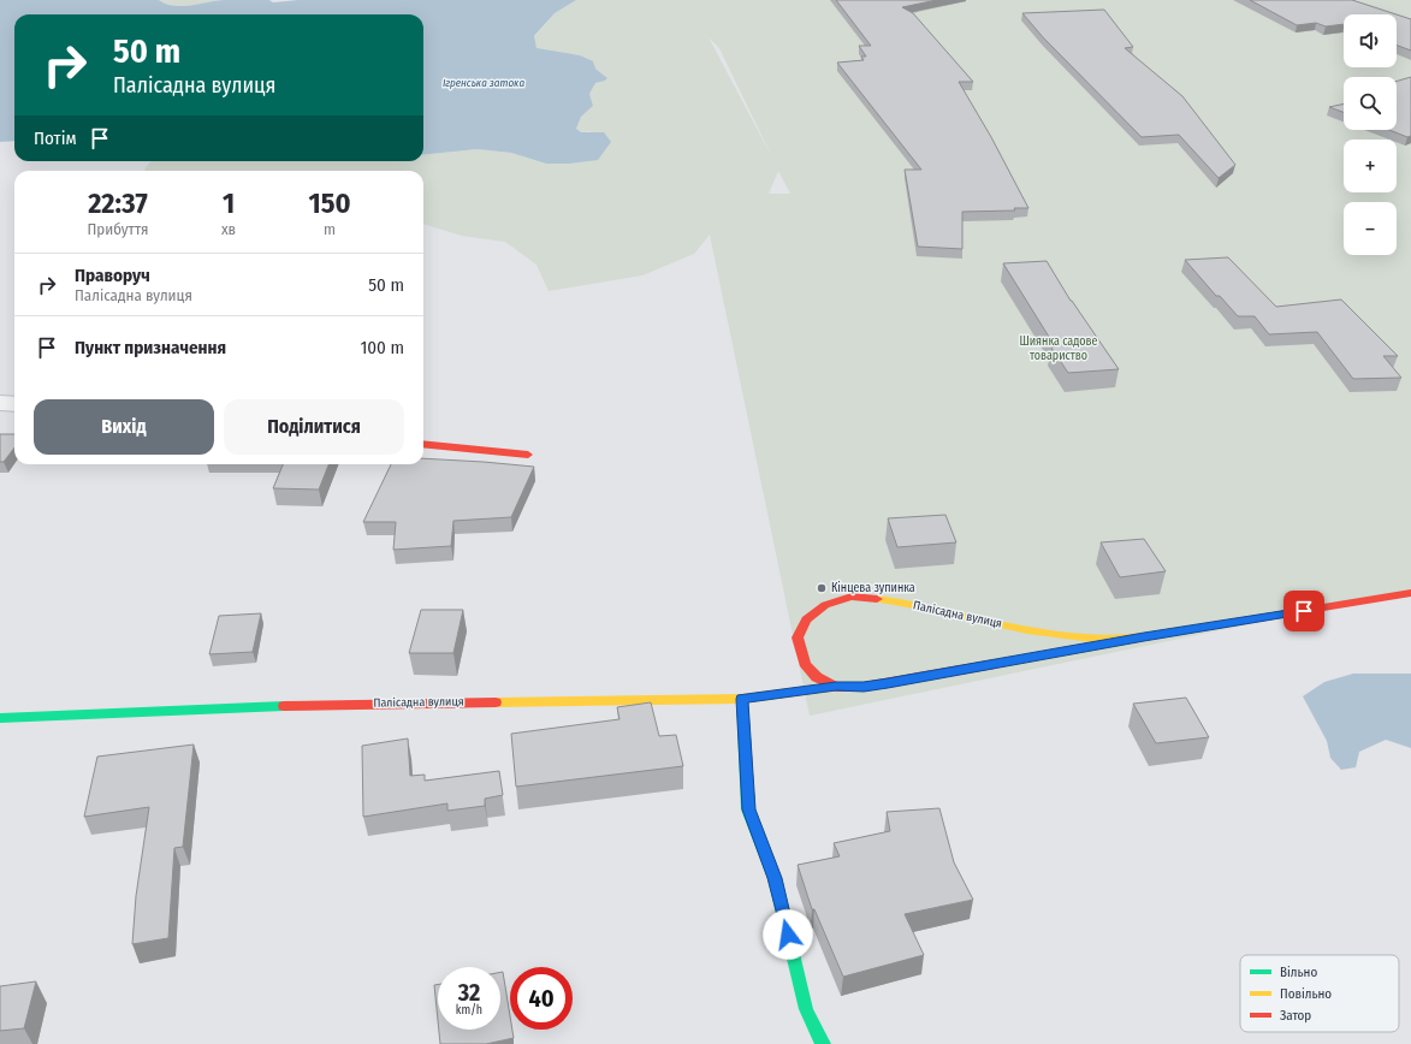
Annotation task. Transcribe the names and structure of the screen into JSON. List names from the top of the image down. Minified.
{"streets":{"street":["Палісадна вулиця"]},"water":["Ігренська затока"],"parks":["Шиянка садове товариство"],"places":["Кінцева зупинка"],"legend":["Вільно","Повільно","Затор"],"page":{"map_buttons":["+","−"],"turn":["50 m","Палісадна вулиця"],"then":"Потім","eta":["22:37","Прибуття","1","хв","150","m"],"list":[{"name":"Праворуч","note":"Палісадна вулиця","value":"50 m"},{"name":"Пункт призначення","value":"100 m"}],"buttons":["Вихід","Поділитися"],"speed":"32 km/h","limit":"40"}}
